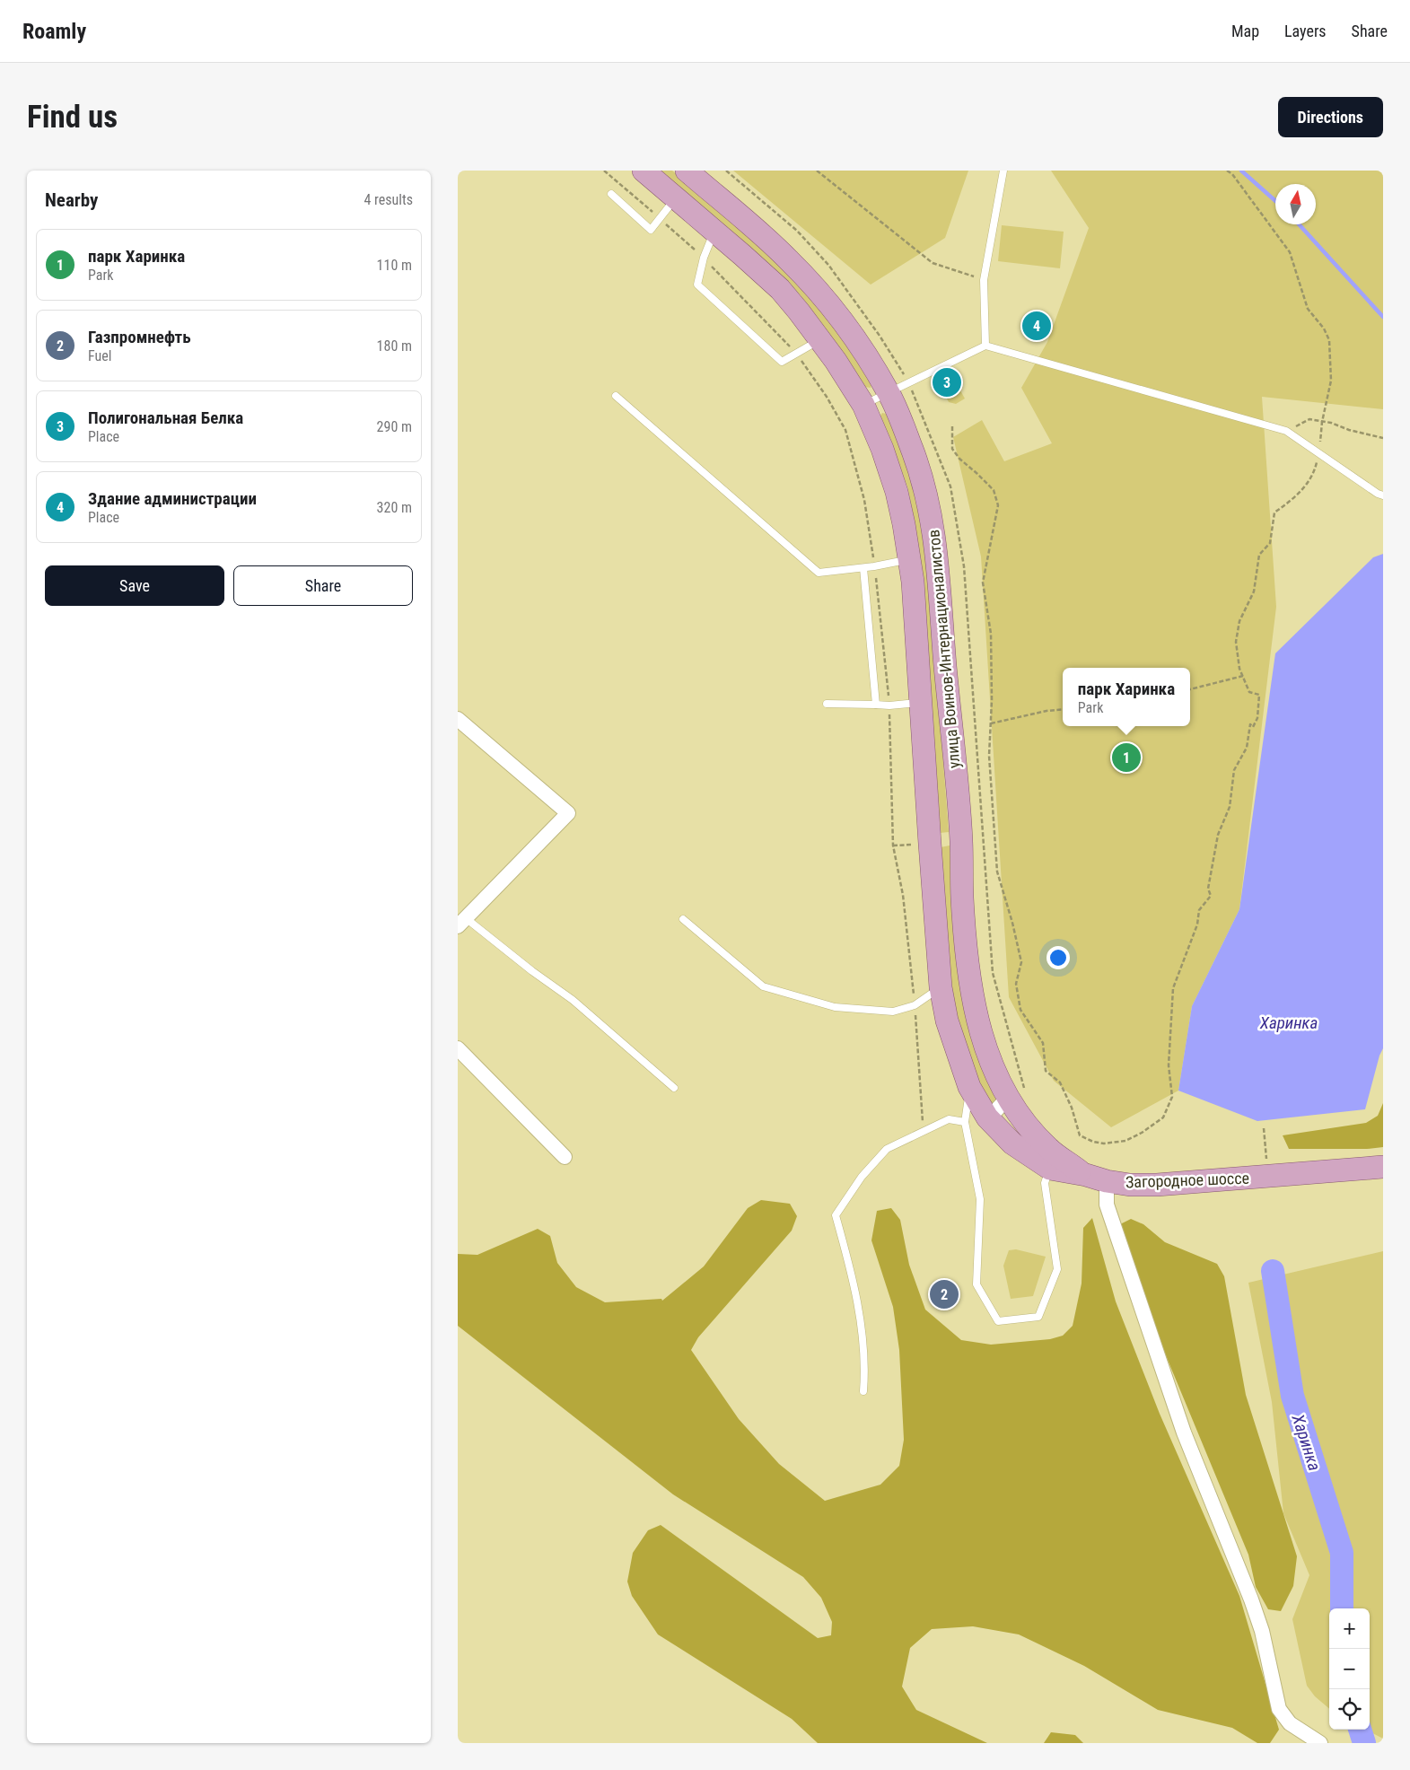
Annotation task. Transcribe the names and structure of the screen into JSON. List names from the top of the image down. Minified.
{"streets":{"main road":["улица Воинов-Интернационалистов","Загородное шоссе"]},"crossings":[["улица Воинов-Интернационалистов","Загородное шоссе"]],"water":["Харинка"],"north":"top","page":{"header":"Roamly","nav":["Map","Layers","Share"],"buttons":["Directions",["Save","Share"]],"title":"Find us","heading":["Nearby","4 results"],"list":[{"mark":"1","name":"парк Харинка","note":"Park","value":"110 m"},{"mark":"2","name":"Газпромнефть","note":"Fuel","value":"180 m"},{"mark":"3","name":"Полигональная Белка","note":"Place","value":"290 m"},{"mark":"4","name":"Здание администрации","note":"Place","value":"320 m"}],"pins":["4","3","1","2"],"popup":["парк Харинка","Park"],"map_buttons":["+","−"]}}
